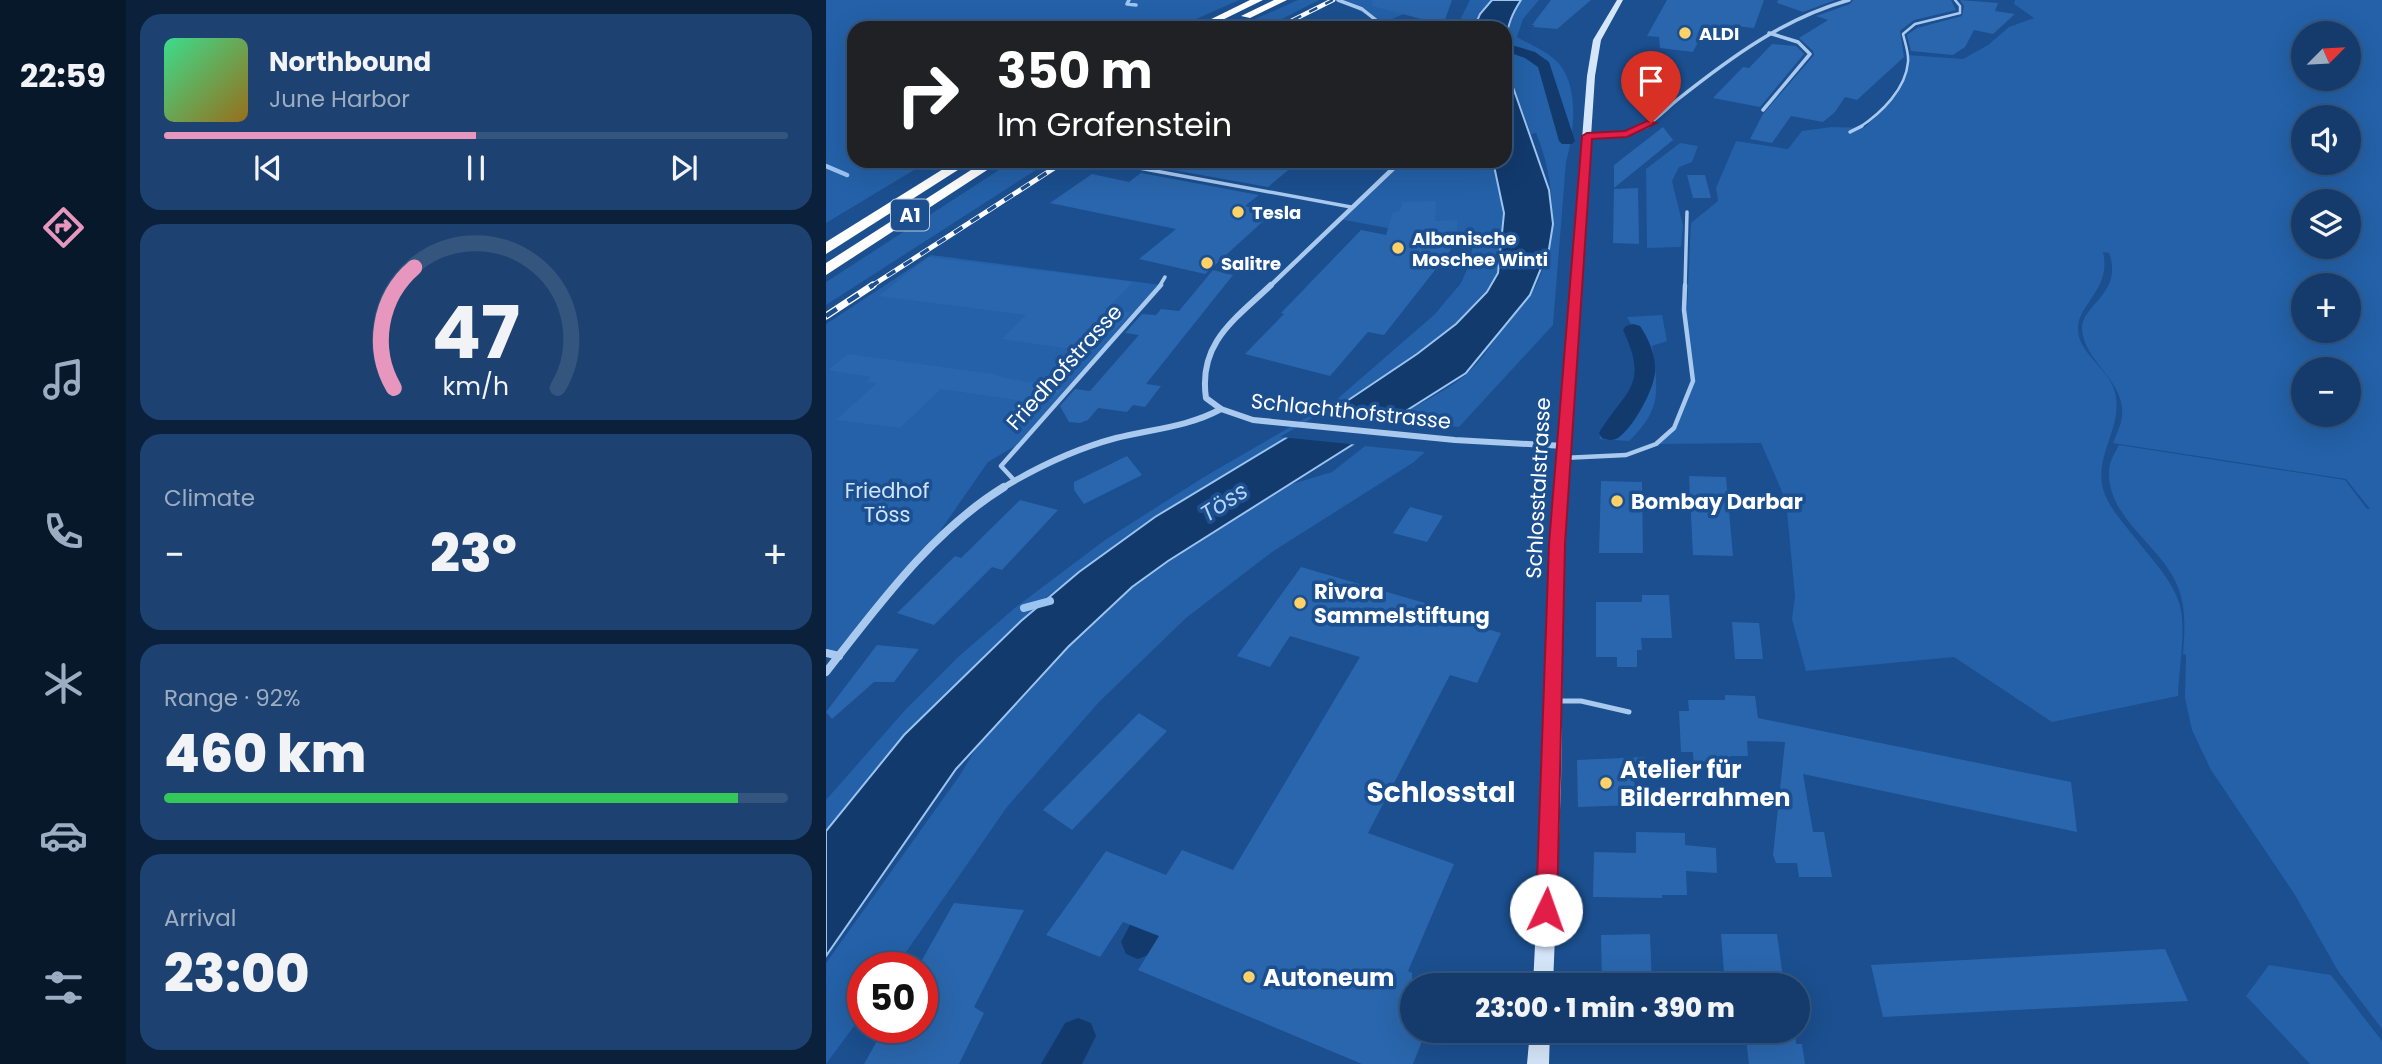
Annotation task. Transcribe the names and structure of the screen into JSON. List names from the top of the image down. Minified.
{"streets":{"highway":["A1"],"main road":["Schlosstalstrasse"],"street":["Schlachthofstrasse"],"lane":["Friedhofstrasse"]},"crossings":[["Schlachthofstrasse","Schlosstalstrasse"]],"districts":["Schlosstal"],"water":["Töss"],"parks":["Friedhof Töss"],"places":["ALDI","Tesla","Albanische Moschee Winti","Salitre","Bombay Darbar","Rivora Sammelstiftung","Atelier für Bilderrahmen","Autoneum"],"north":"top right","page":{"tabs":"22:59","map_buttons":["+","−"],"turn":["350 m","Im Grafenstein"],"song":["Northbound","June Harbor"],"tile":["Climate",["Range · 92%","460 km"],["Arrival","23:00"]],"heat":["−","23°","+"],"limit":"50","trip":"23:00 · 1 min · 390 m","gauge":["47","km/h"]}}
